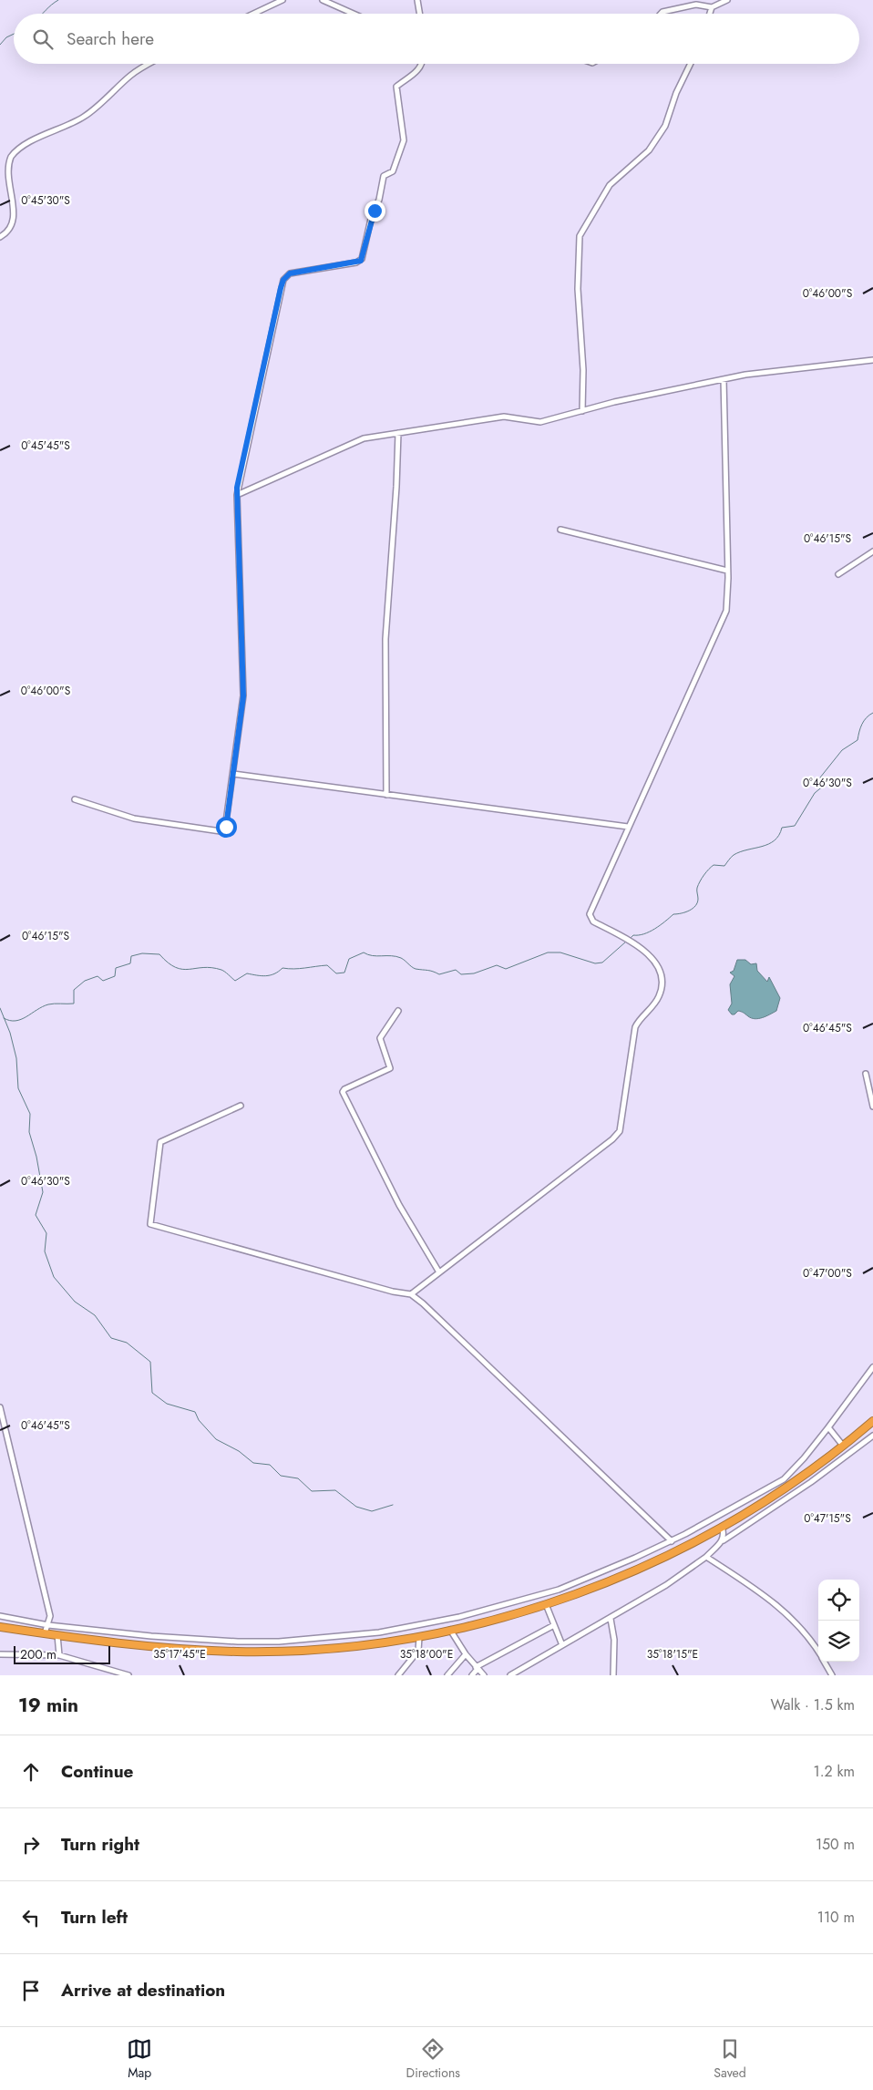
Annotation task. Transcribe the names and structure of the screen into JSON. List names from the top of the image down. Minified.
{"scale_bar":"200 m","page":{"search":"Search here","scale":"200 m","heading":["19 min","Walk · 1.5 km"],"list":[["Continue","1.2 km"],["Turn right","150 m"],["Turn left","110 m"],"Arrive at destination"],"nav":["Map","Directions","Saved"]},"coordinates":["0°45'30\"S","0°46'00\"S","0°45'45\"S","0°46'15\"S","0°46'30\"S","0°46'45\"S","0°47'00\"S","0°47'15\"S","35°17'45\"E","35°18'00\"E","35°18'15\"E"]}
